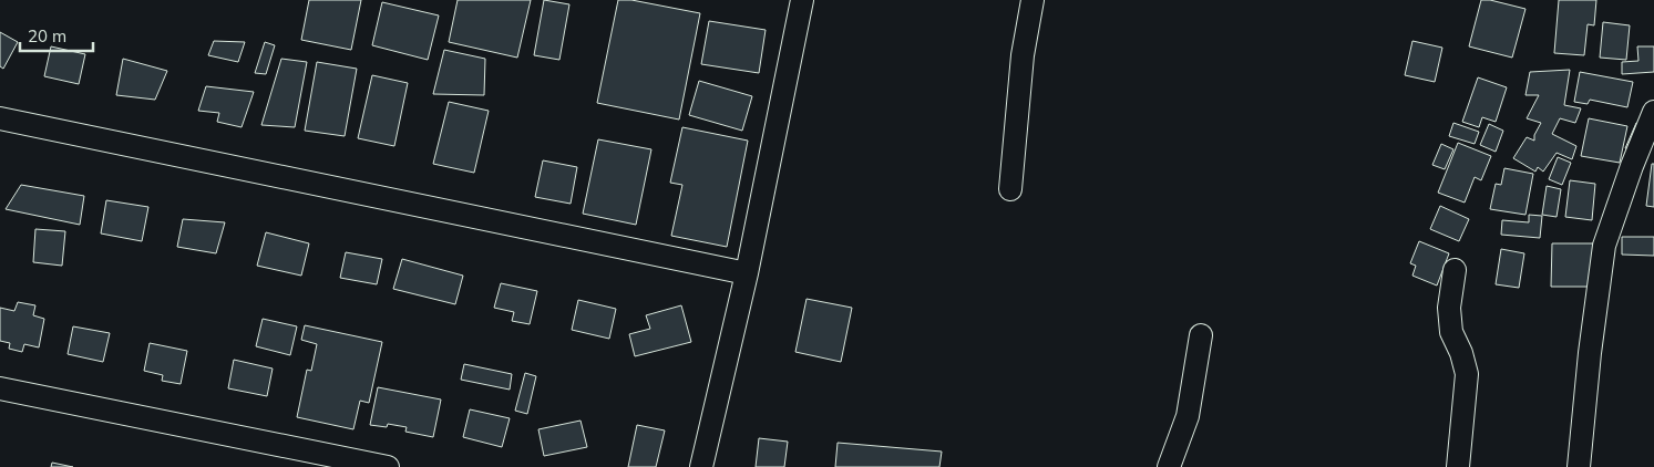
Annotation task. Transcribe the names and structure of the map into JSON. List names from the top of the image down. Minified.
{"scale_bar":"20 m"}
